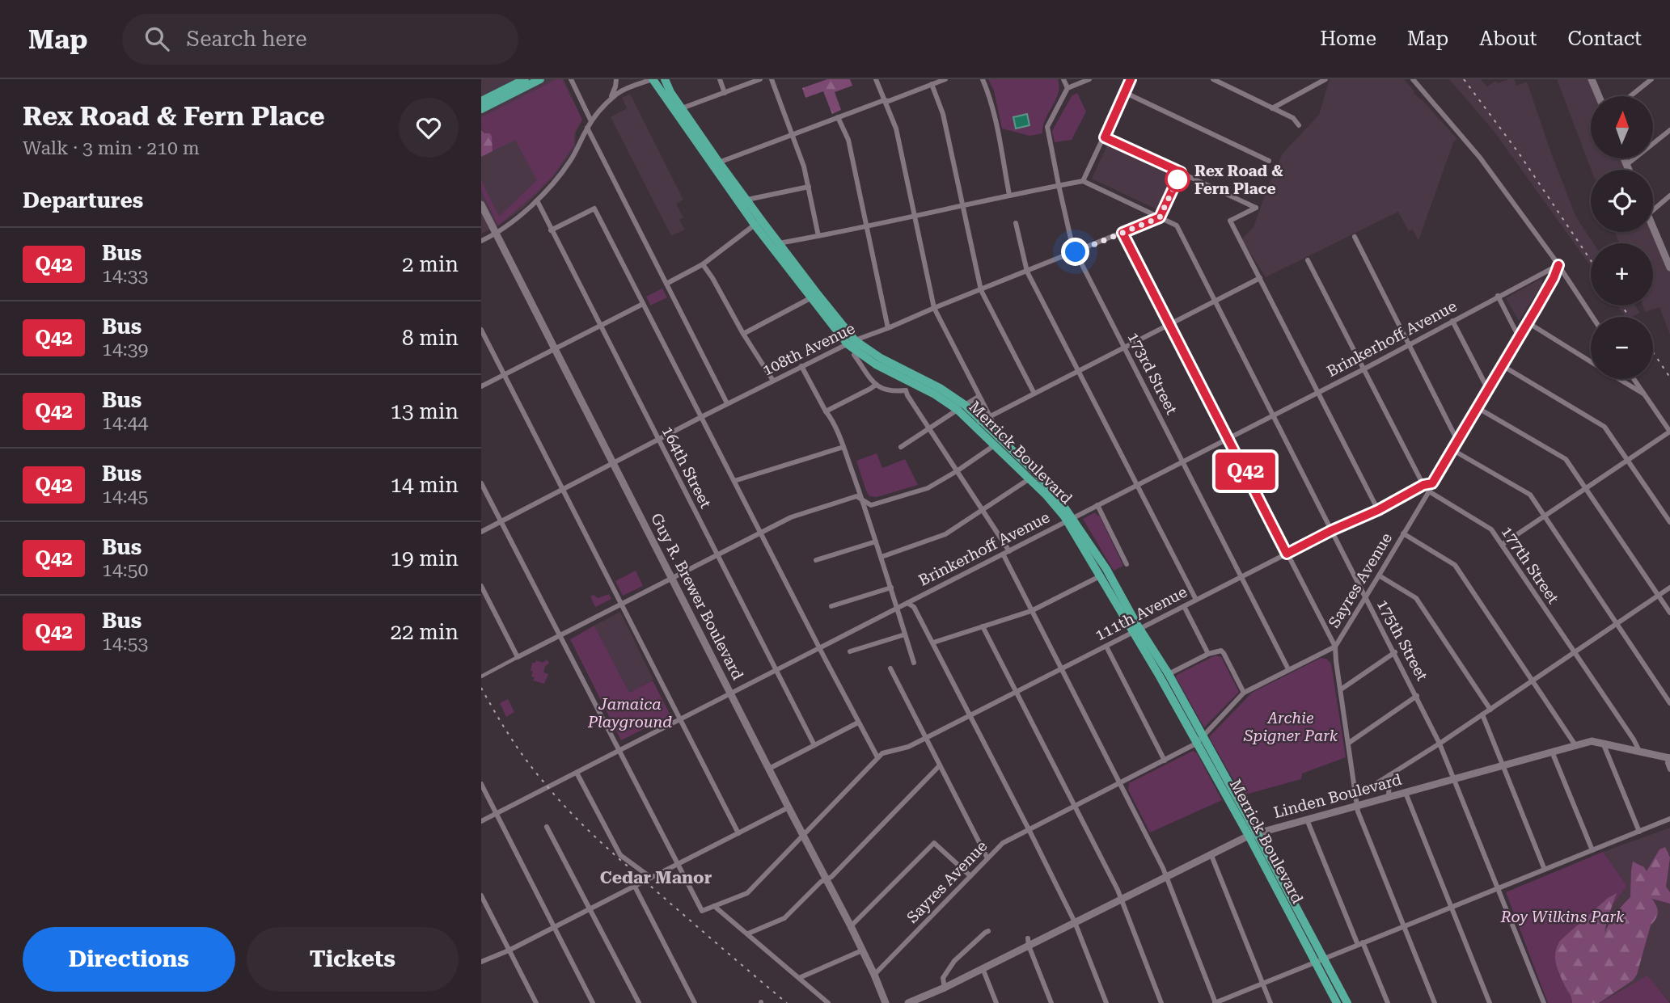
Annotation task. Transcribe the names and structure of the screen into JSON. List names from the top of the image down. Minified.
{"streets":{"main road":["Merrick Boulevard","Guy R. Brewer Boulevard","Linden Boulevard"],"street":["Brinkerhoff Avenue","108th Avenue","173rd Street","164th Street","177th Street","Sayres Avenue","111th Avenue","175th Street"]},"crossings":[["Brinkerhoff Avenue","173rd Street"],["Brinkerhoff Avenue","Merrick Boulevard"],["Brinkerhoff Avenue","164th Street"],["Brinkerhoff Avenue","177th Street"],["Brinkerhoff Avenue","Sayres Avenue"],["Brinkerhoff Avenue","Guy R. Brewer Boulevard"],["Brinkerhoff Avenue","175th Street"],["108th Avenue","173rd Street"],["108th Avenue","Merrick Boulevard"],["108th Avenue","164th Street"],["108th Avenue","Guy R. Brewer Boulevard"],["108th Avenue","175th Street"],["173rd Street","Sayres Avenue"],["173rd Street","111th Avenue"],["Merrick Boulevard","Sayres Avenue"],["Merrick Boulevard","111th Avenue"],["Merrick Boulevard","Linden Boulevard"],["177th Street","Sayres Avenue"],["177th Street","111th Avenue"],["177th Street","Linden Boulevard"],["Sayres Avenue","Guy R. Brewer Boulevard"],["Sayres Avenue","111th Avenue"],["Sayres Avenue","175th Street"],["Guy R. Brewer Boulevard","111th Avenue"],["111th Avenue","175th Street"],["175th Street","Linden Boulevard"]],"districts":["Cedar Manor"],"parks":["Jamaica Playground","Archie Spigner Park","Roy Wilkins Park"],"places":["Rex Road & Fern Place"],"lines":["bus line Q42"],"north":"top","page":{"header":"Map","search":"Search here","nav":["Home","Map","About","Contact"],"heading":[["Rex Road & Fern Place","Walk · 3 min · 210 m"],"Departures"],"on_map":"Q42","map_buttons":["+","−"],"list":[{"mark":"Q42","name":"Bus","note":"14:33","value":"2 min"},{"mark":"Q42","name":"Bus","note":"14:39","value":"8 min"},{"mark":"Q42","name":"Bus","note":"14:44","value":"13 min"},{"mark":"Q42","name":"Bus","note":"14:45","value":"14 min"},{"mark":"Q42","name":"Bus","note":"14:50","value":"19 min"},{"mark":"Q42","name":"Bus","note":"14:53","value":"22 min"}],"buttons":["Directions","Tickets"]}}
